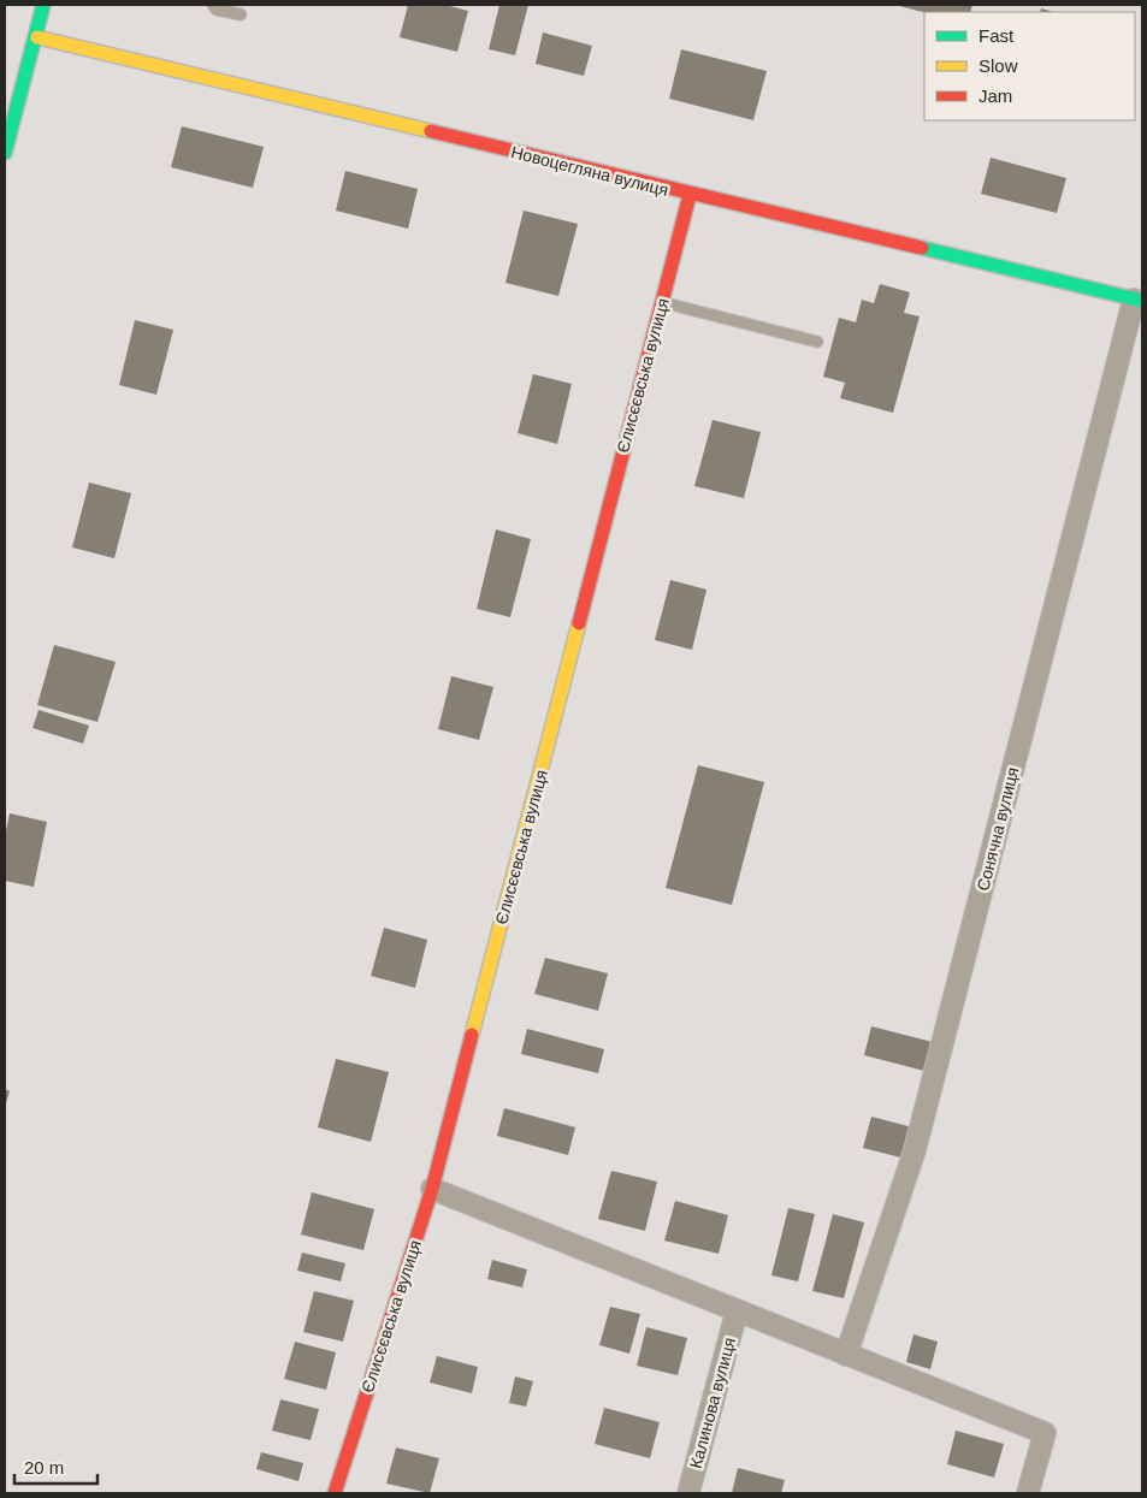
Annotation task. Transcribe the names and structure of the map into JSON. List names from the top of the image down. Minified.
{"streets":{"street":["Новоцегляна вулиця","Єлисєєвська вулиця","Сонячна вулиця","Калинова вулиця"]},"crossings":[["Новоцегляна вулиця","Єлисєєвська вулиця"],["Новоцегляна вулиця","Сонячна вулиця"]],"legend":["Fast","Slow","Jam"],"scale_bar":"20 m"}
